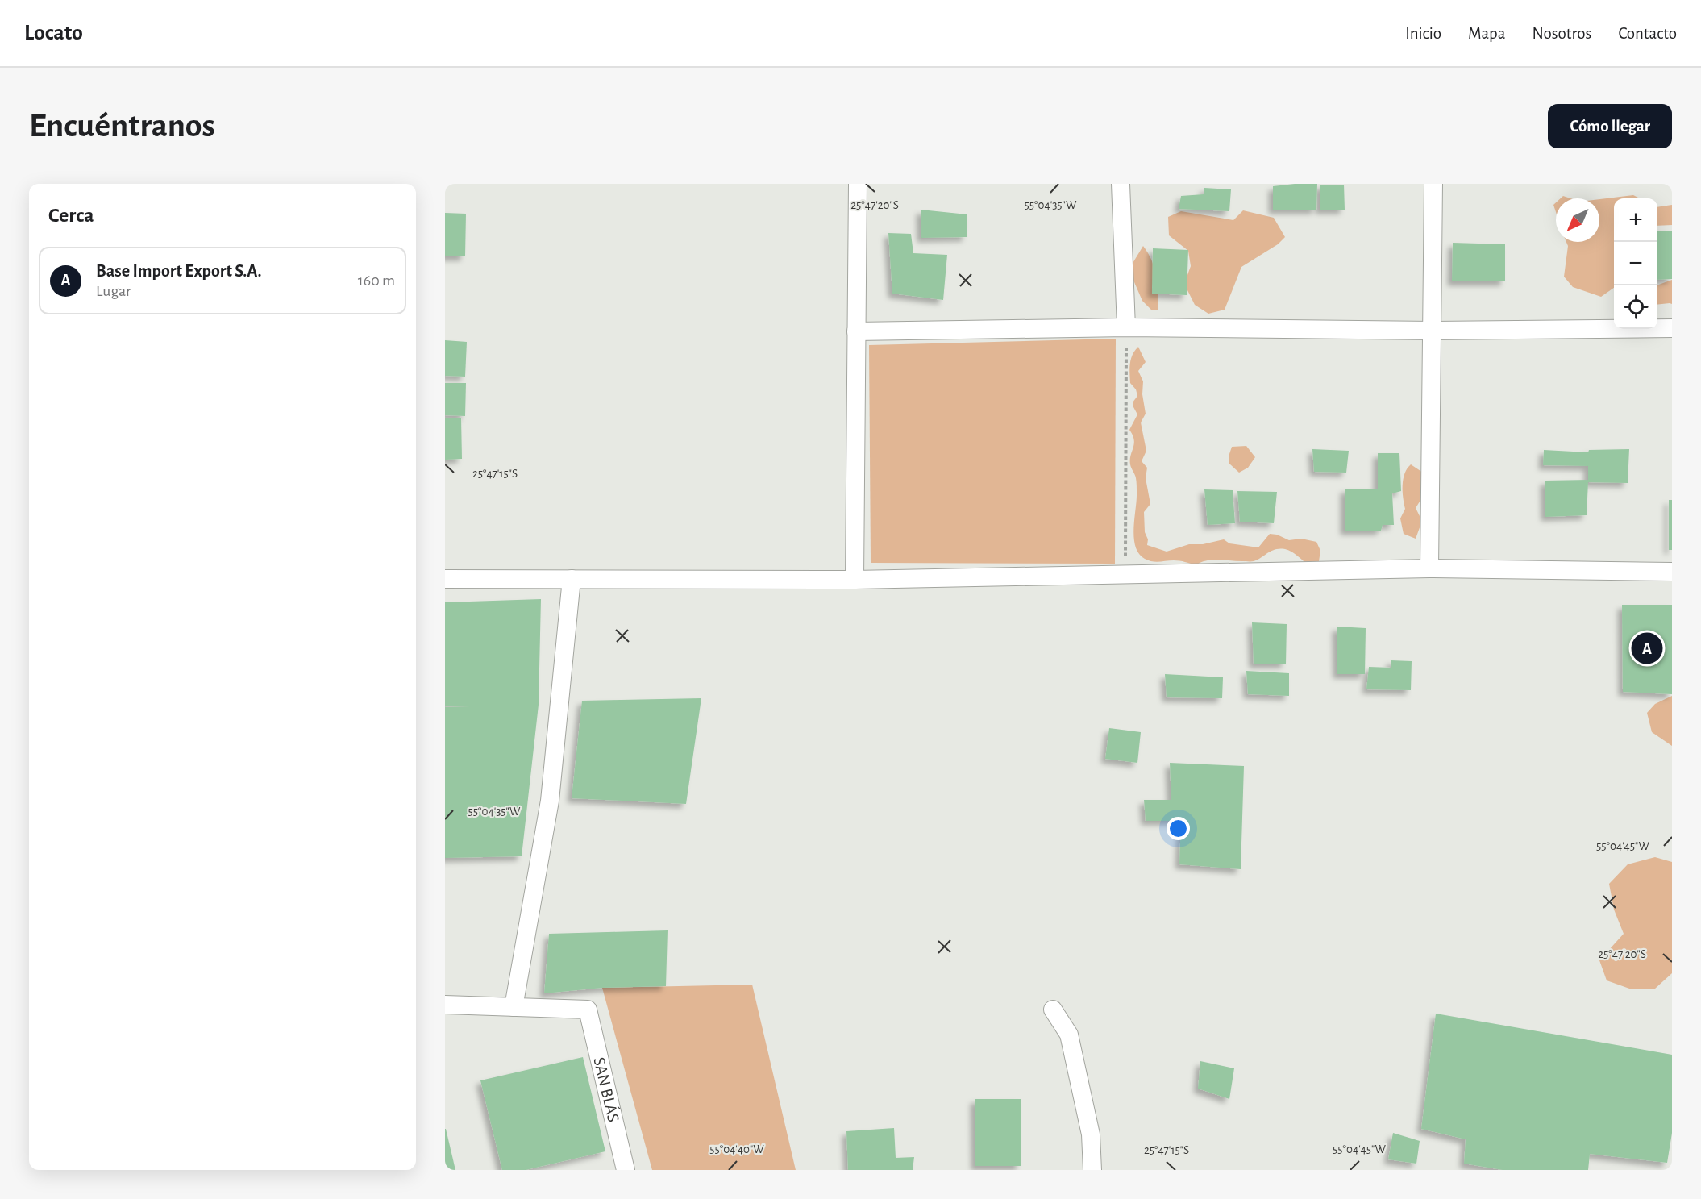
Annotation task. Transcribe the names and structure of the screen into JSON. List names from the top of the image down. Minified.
{"streets":{"street":["SAN BLÁS"]},"north":"bottom left","page":{"header":"Locato","nav":["Inicio","Mapa","Nosotros","Contacto"],"buttons":"Cómo llegar","title":"Encuéntranos","heading":"Cerca","map_buttons":["+","−"],"list":[{"mark":"A","name":"Base Import Export S.A.","note":"Lugar","value":"160 m"}],"pins":"A"},"coordinates":["25°47'20\"S","55°04'35\"W","25°47'15\"S","55°04'45\"W","55°04'40\"W"]}
